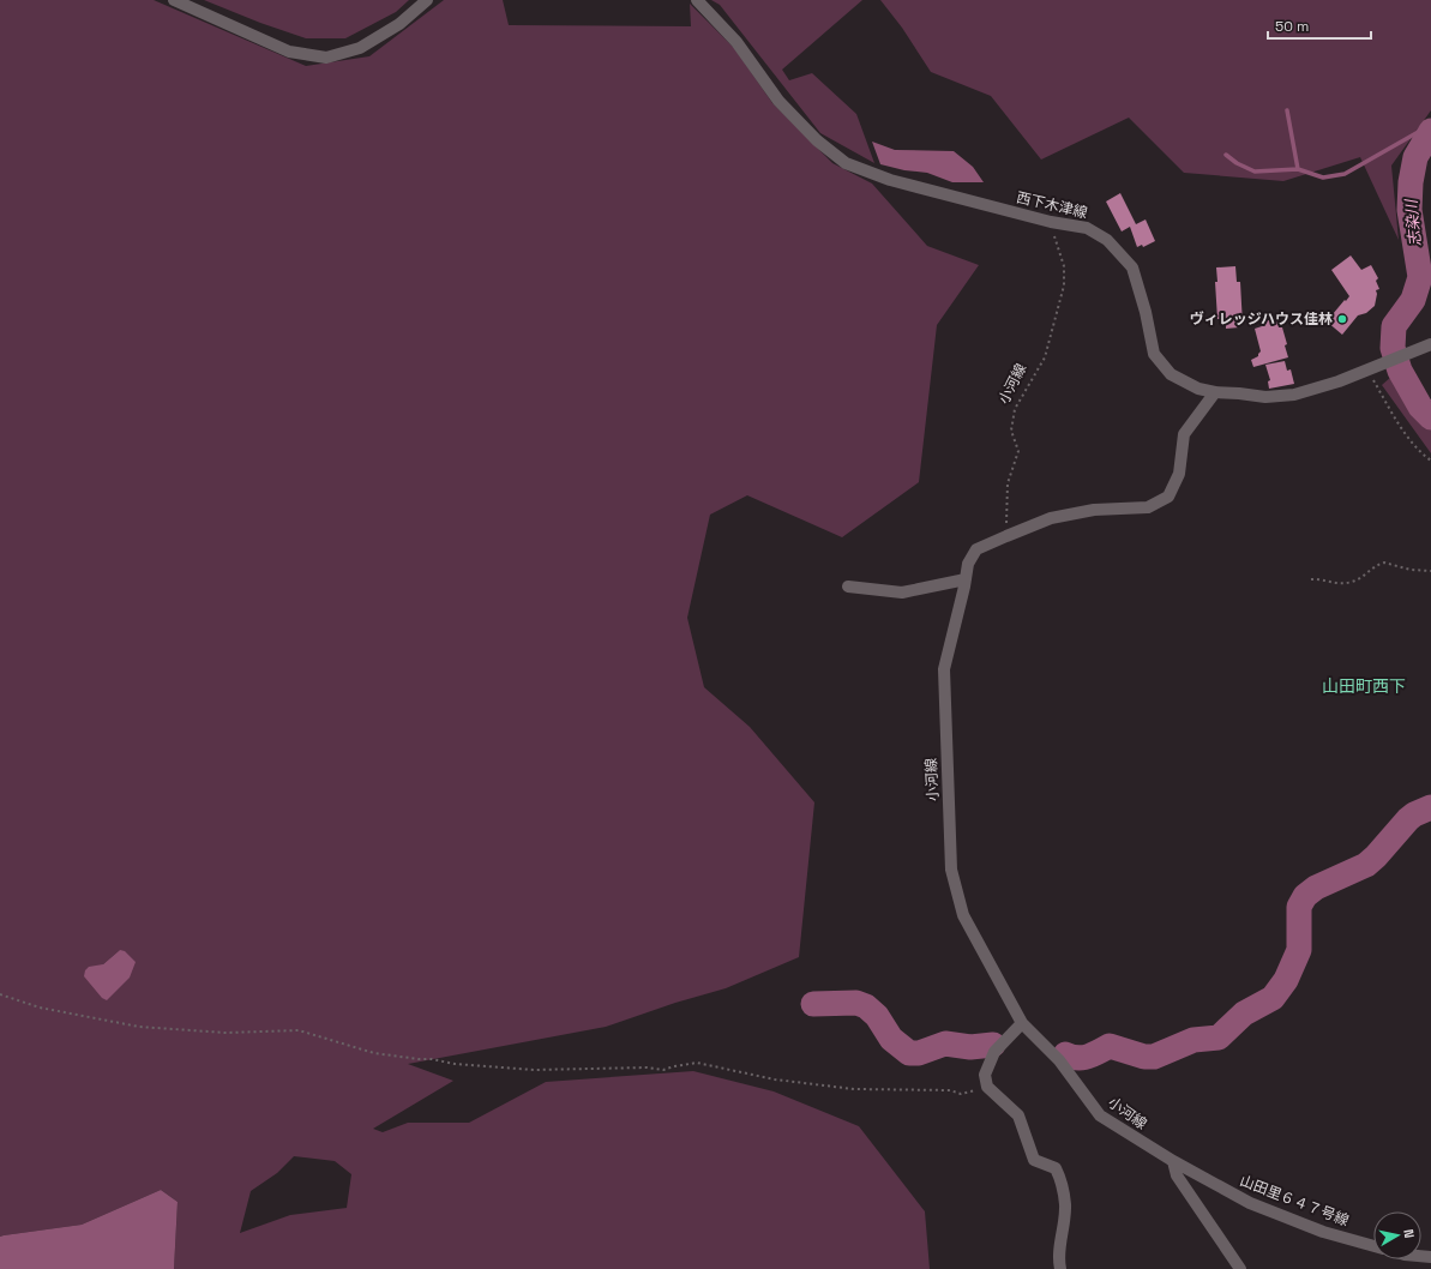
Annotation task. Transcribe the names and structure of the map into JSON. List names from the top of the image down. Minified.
{"streets":{"street":["西下木津線","小河線","山田里６４７号線"]},"crossings":[["西下木津線","小河線"],["小河線","山田里６４７号線"]],"districts":["山田町西下"],"water":["志染川"],"places":["ヴィレッジハウス佳林"],"scale_bar":"50 m","north":"right"}
